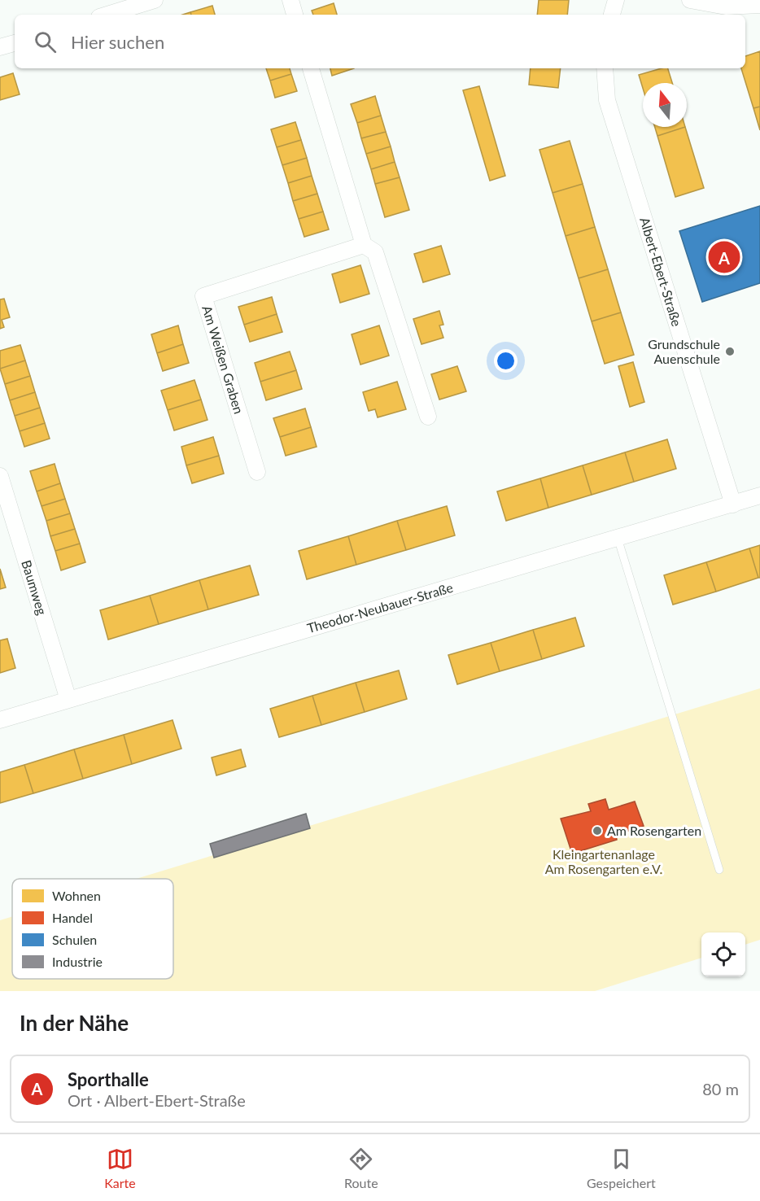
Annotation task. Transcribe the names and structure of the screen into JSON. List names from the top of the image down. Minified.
{"streets":{"street":["Albert-Ebert-Straße","Am Weißen Graben","Baumweg","Theodor-Neubauer-Straße"]},"crossings":[["Albert-Ebert-Straße","Theodor-Neubauer-Straße"],["Baumweg","Theodor-Neubauer-Straße"]],"parks":["Kleingartenanlage Am Rosengarten e.V."],"places":["Grundschule Auenschule","Am Rosengarten"],"legend":["Wohnen","Handel","Schulen","Industrie"],"north":"top","page":{"search":"Hier suchen","pins":"A","heading":"In der Nähe","list":[{"mark":"A","name":"Sporthalle","note":"Ort · Albert-Ebert-Straße","value":"80 m"}],"nav":["Karte","Route","Gespeichert"]}}
